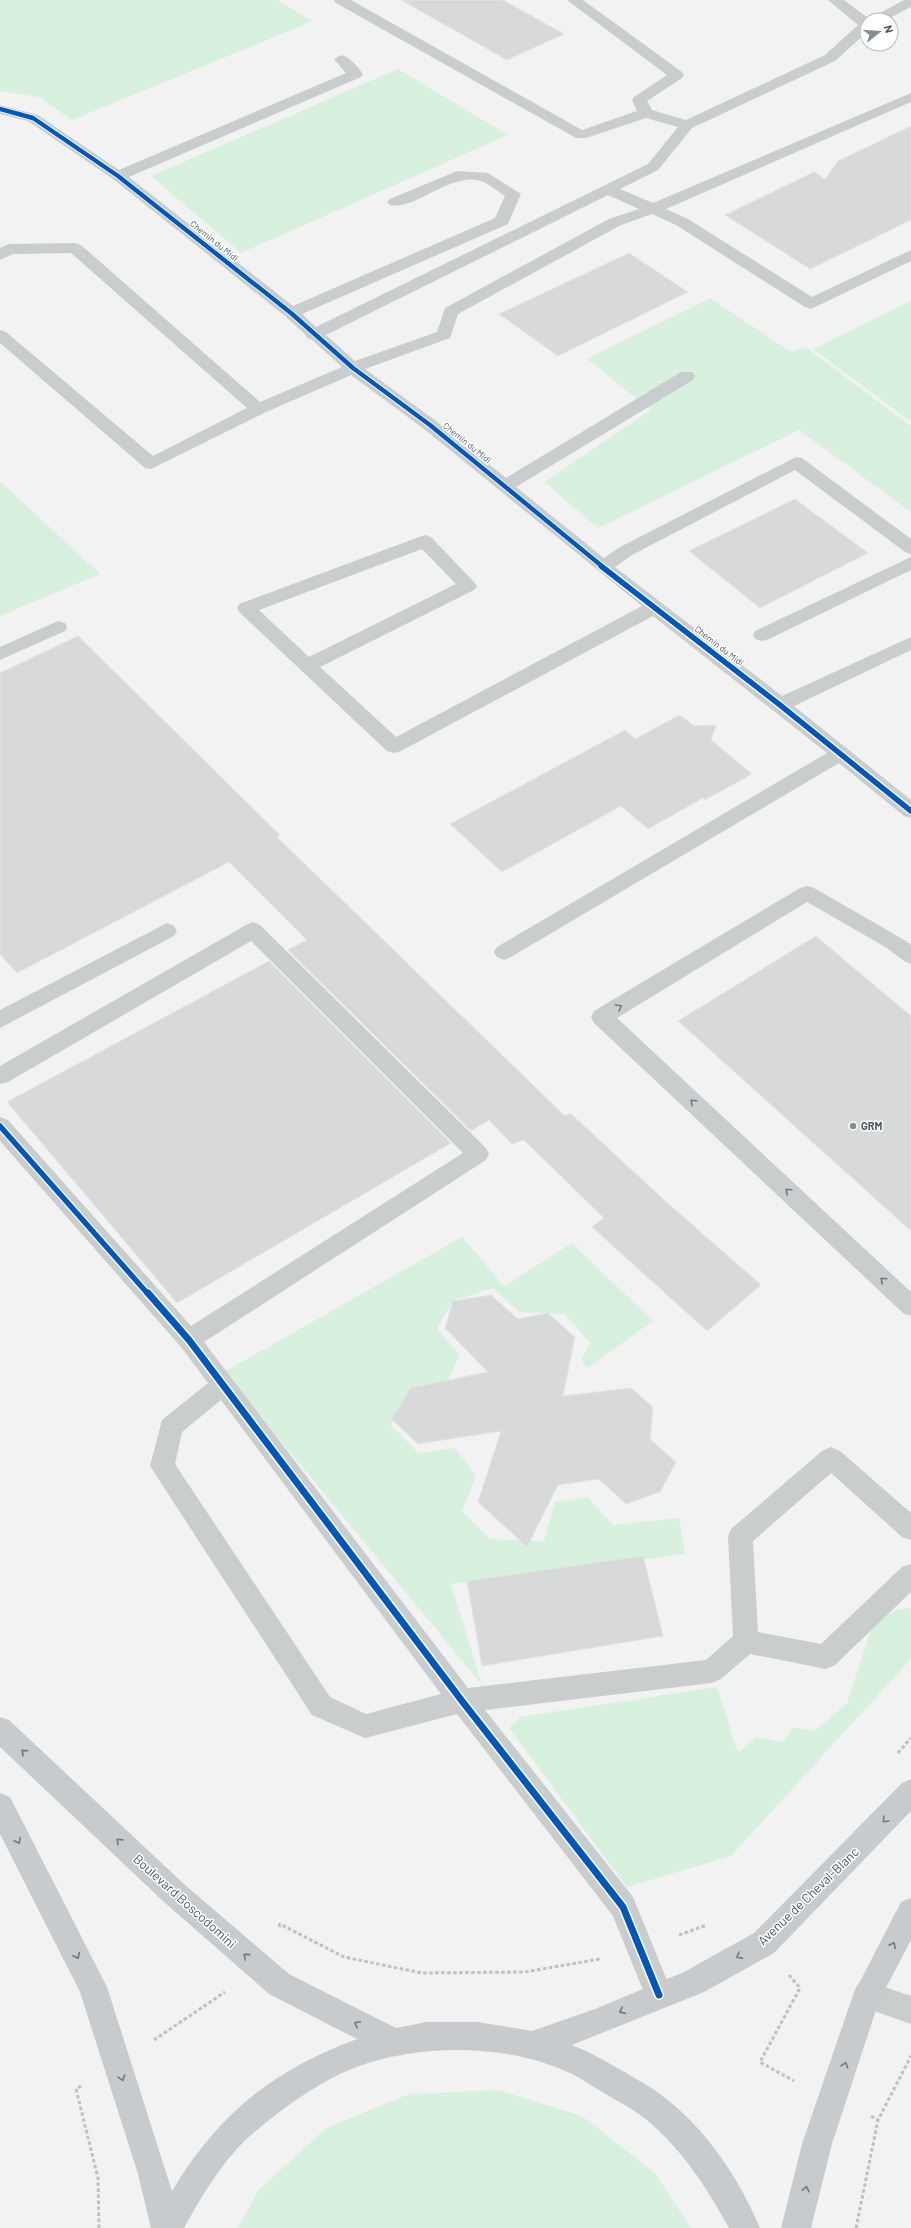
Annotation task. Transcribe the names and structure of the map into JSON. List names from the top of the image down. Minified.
{"streets":{"main road":["Avenue de Cheval-Blanc","Boulevard Boscodomini"],"street":["Chemin du Midi"]},"one_way":["Avenue de Cheval-Blanc","Boulevard Boscodomini"],"places":["GRM"],"north":"right"}
